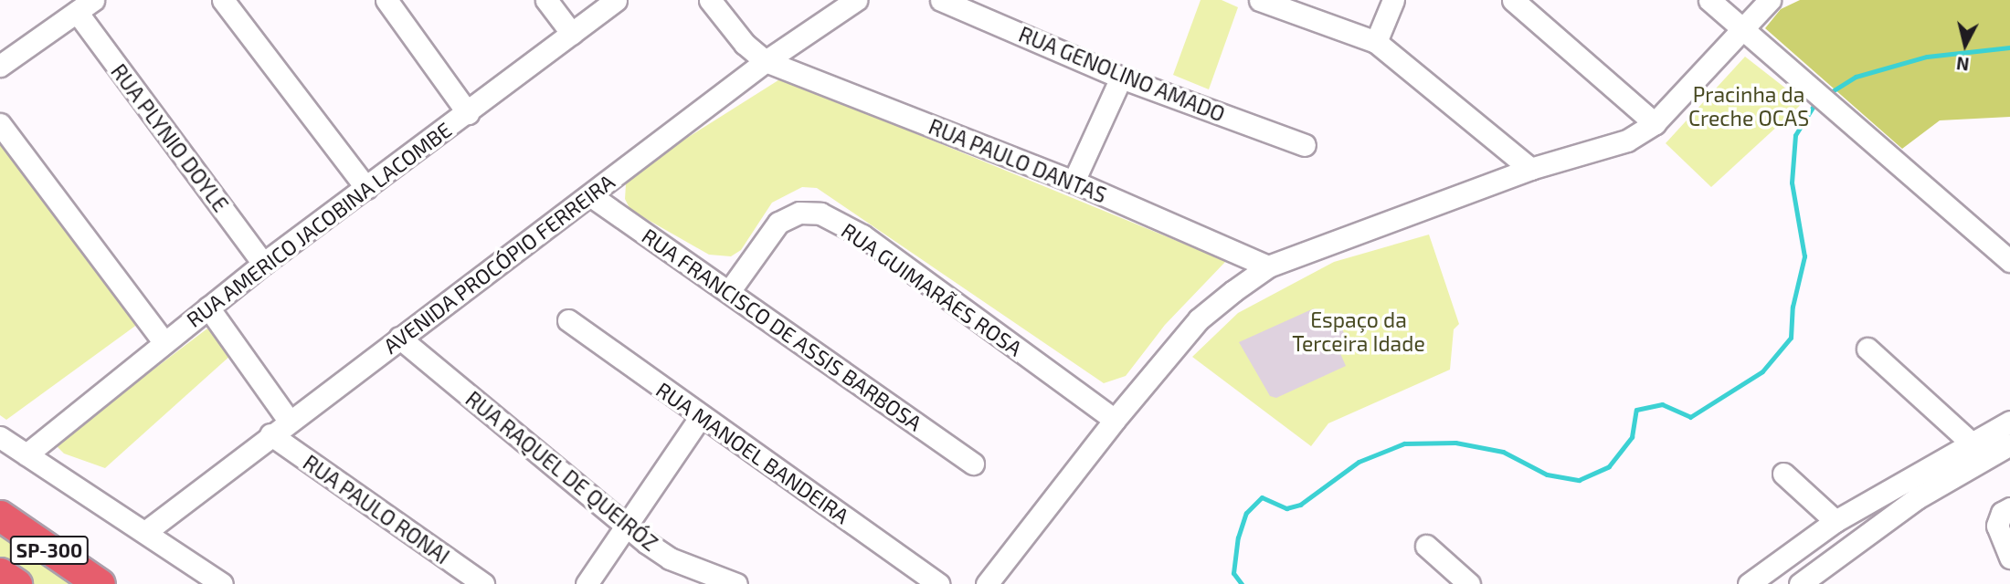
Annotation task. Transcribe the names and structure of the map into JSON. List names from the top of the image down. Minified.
{"streets":{"highway":["SP-300"],"street":["RUA GENOLINO AMADO","RUA PLYNIO DOYLE","RUA PAULO DANTAS","RUA AMERICO JACOBINA LACOMBE","AVENIDA PROCÓPIO FERREIRA","RUA GUIMARÃES ROSA","RUA FRANCISCO DE ASSIS BARBOSA","RUA MANOEL BANDEIRA","RUA RAQUEL DE QUEIRÓZ","RUA PAULO RONAI"]},"crossings":[["RUA PLYNIO DOYLE","RUA AMERICO JACOBINA LACOMBE"],["RUA PAULO DANTAS","AVENIDA PROCÓPIO FERREIRA"],["AVENIDA PROCÓPIO FERREIRA","RUA FRANCISCO DE ASSIS BARBOSA"],["AVENIDA PROCÓPIO FERREIRA","RUA RAQUEL DE QUEIRÓZ"],["AVENIDA PROCÓPIO FERREIRA","RUA PAULO RONAI"],["RUA GUIMARÃES ROSA","RUA FRANCISCO DE ASSIS BARBOSA"]],"parks":["Pracinha da Creche OCAS","Espaço da Terceira Idade"],"north":"bottom"}
